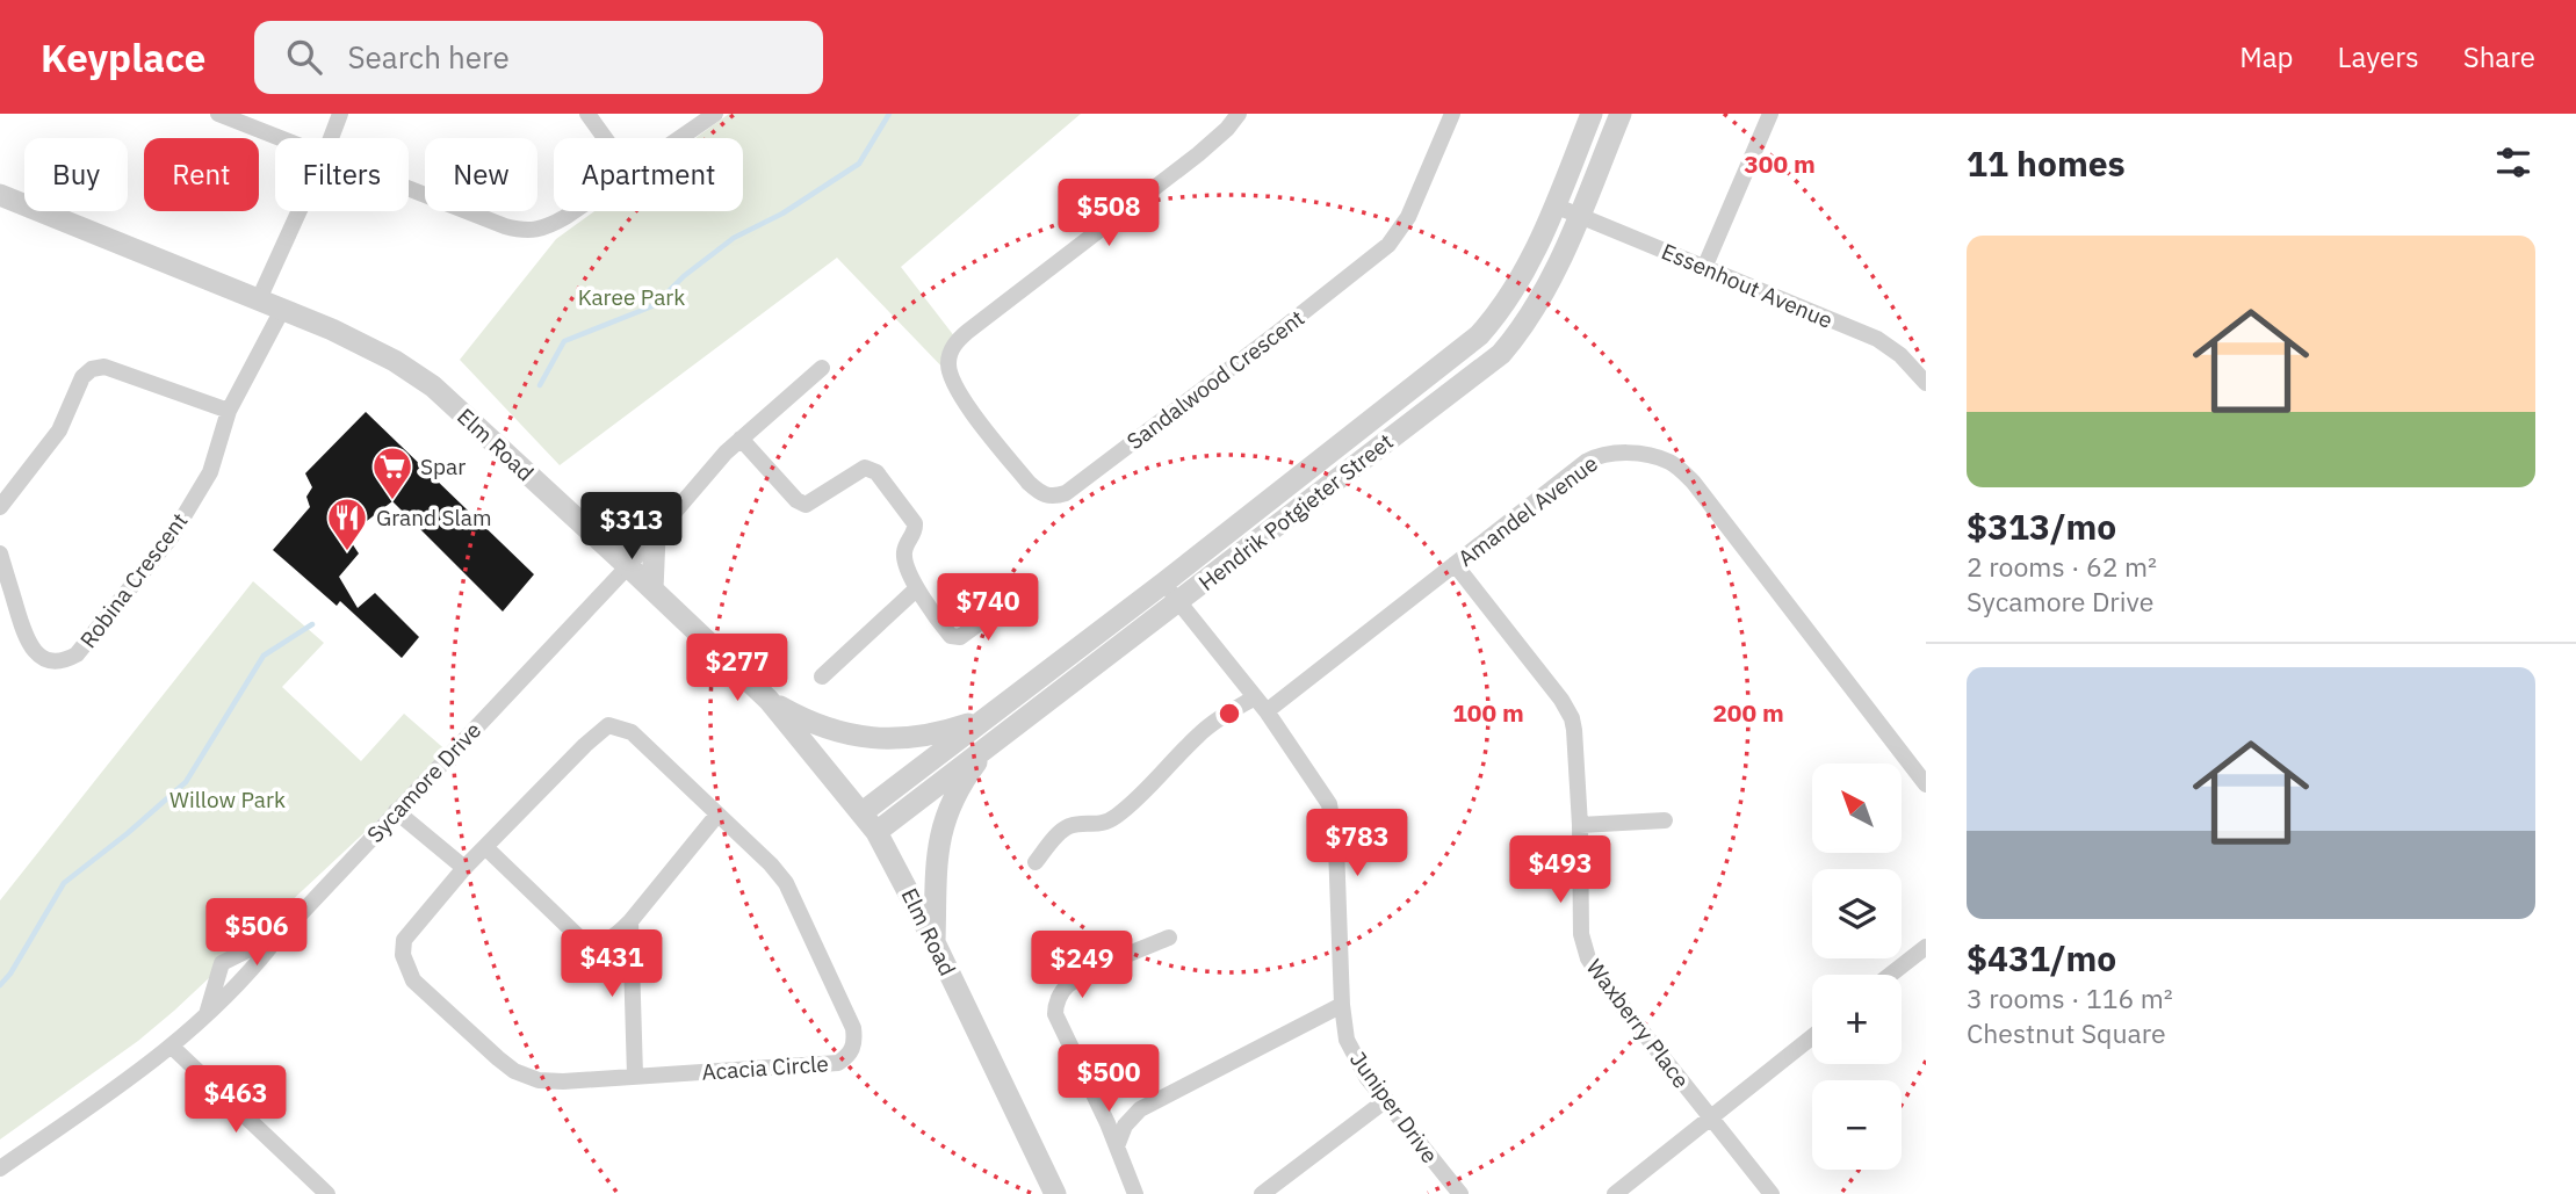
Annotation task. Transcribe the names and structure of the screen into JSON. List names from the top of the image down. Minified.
{"streets":{"street":["Essenhout Avenue","Sandalwood Crescent","Elm Road","Amandel Avenue","Hendrik Potgieter Street","Robina Crescent","Sycamore Drive","Waxberry Place","Acacia Circle","Juniper Drive"]},"crossings":[["Essenhout Avenue","Hendrik Potgieter Street"],["Elm Road","Hendrik Potgieter Street"],["Elm Road","Robina Crescent"],["Elm Road","Sycamore Drive"],["Amandel Avenue","Waxberry Place"],["Amandel Avenue","Juniper Drive"],["Hendrik Potgieter Street","Juniper Drive"]],"parks":["Karee Park","Willow Park"],"places":{"supermarket":["Spar"],"restaurant":["Grand Slam"]},"north":"top left","page":{"header":"Keyplace","search":"Search here","nav":["Map","Layers","Share"],"heading":"11 homes","chip":["Buy","Rent","Filters","New","Apartment"],"price":["$508","$313","$740","$277","$783","$493","$506","$431","$249","$500","$463"],"list":[{"name":"$313/mo","note":"2 rooms · 62 m² · Sycamore Drive"},{"name":"$431/mo","note":"3 rooms · 116 m² · Chestnut Square"}],"map_buttons":["+","−"]},"rings":["300 m","100 m","200 m"]}
